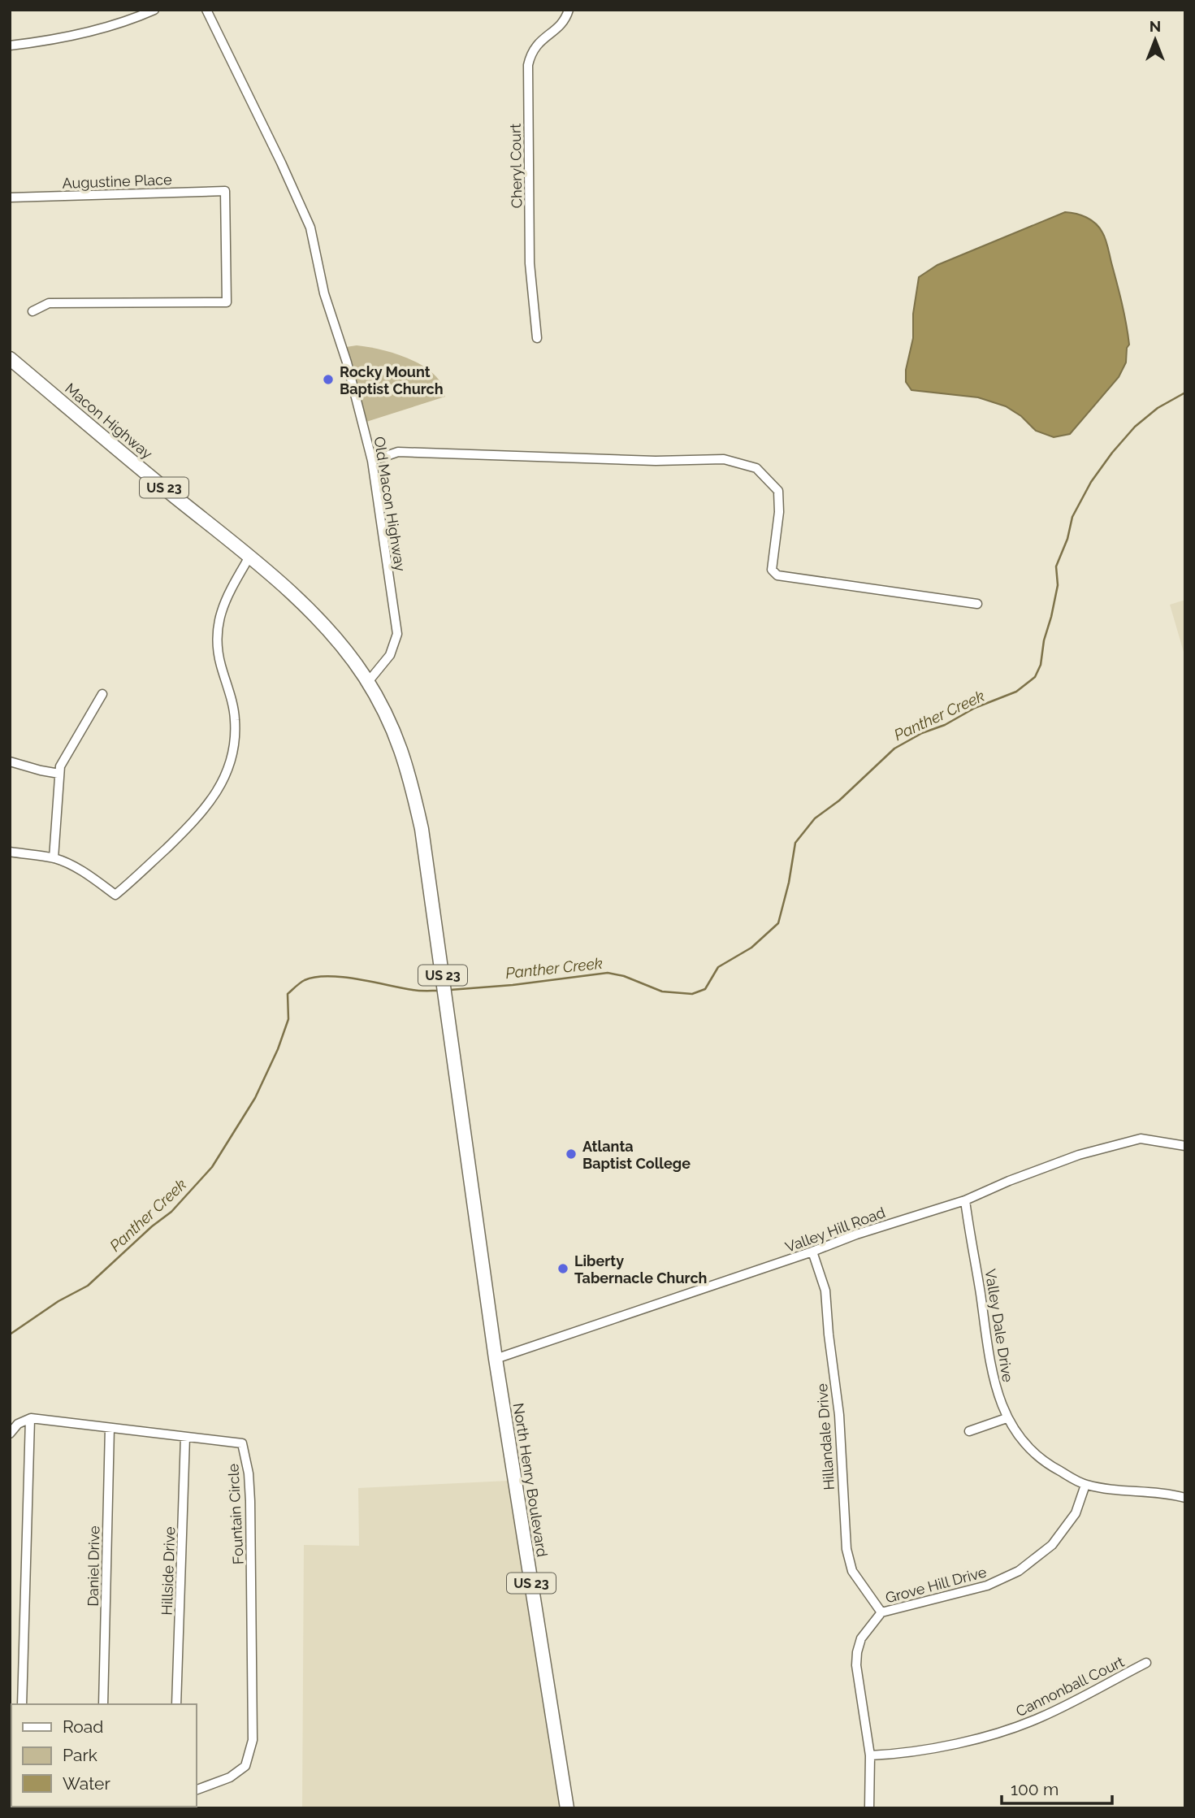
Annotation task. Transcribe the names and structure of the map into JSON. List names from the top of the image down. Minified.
{"streets":{"main road":["Macon Highway","US 23","North Henry Boulevard"],"street":["Cheryl Court","Augustine Place","Old Macon Highway","Valley Hill Road","Valley Dale Drive","Hillandale Drive","Fountain Circle","Daniel Drive","Hillside Drive","Grove Hill Drive","Cannonball Court"]},"crossings":[["Macon Highway","US 23"],["Macon Highway","Old Macon Highway"],["US 23","Old Macon Highway"],["US 23","Valley Hill Road"],["US 23","North Henry Boulevard"],["Valley Hill Road","Valley Dale Drive"],["Valley Hill Road","Hillandale Drive"],["Valley Hill Road","North Henry Boulevard"],["Valley Dale Drive","Grove Hill Drive"],["Hillandale Drive","Grove Hill Drive"],["Fountain Circle","Daniel Drive"],["Fountain Circle","Hillside Drive"],["Grove Hill Drive","Cannonball Court"]],"water":["Panther Creek"],"places":["Rocky Mount Baptist Church","Atlanta Baptist College","Liberty Tabernacle Church"],"legend":["Road","Park","Water"],"scale_bar":"100 m","north":"top"}
